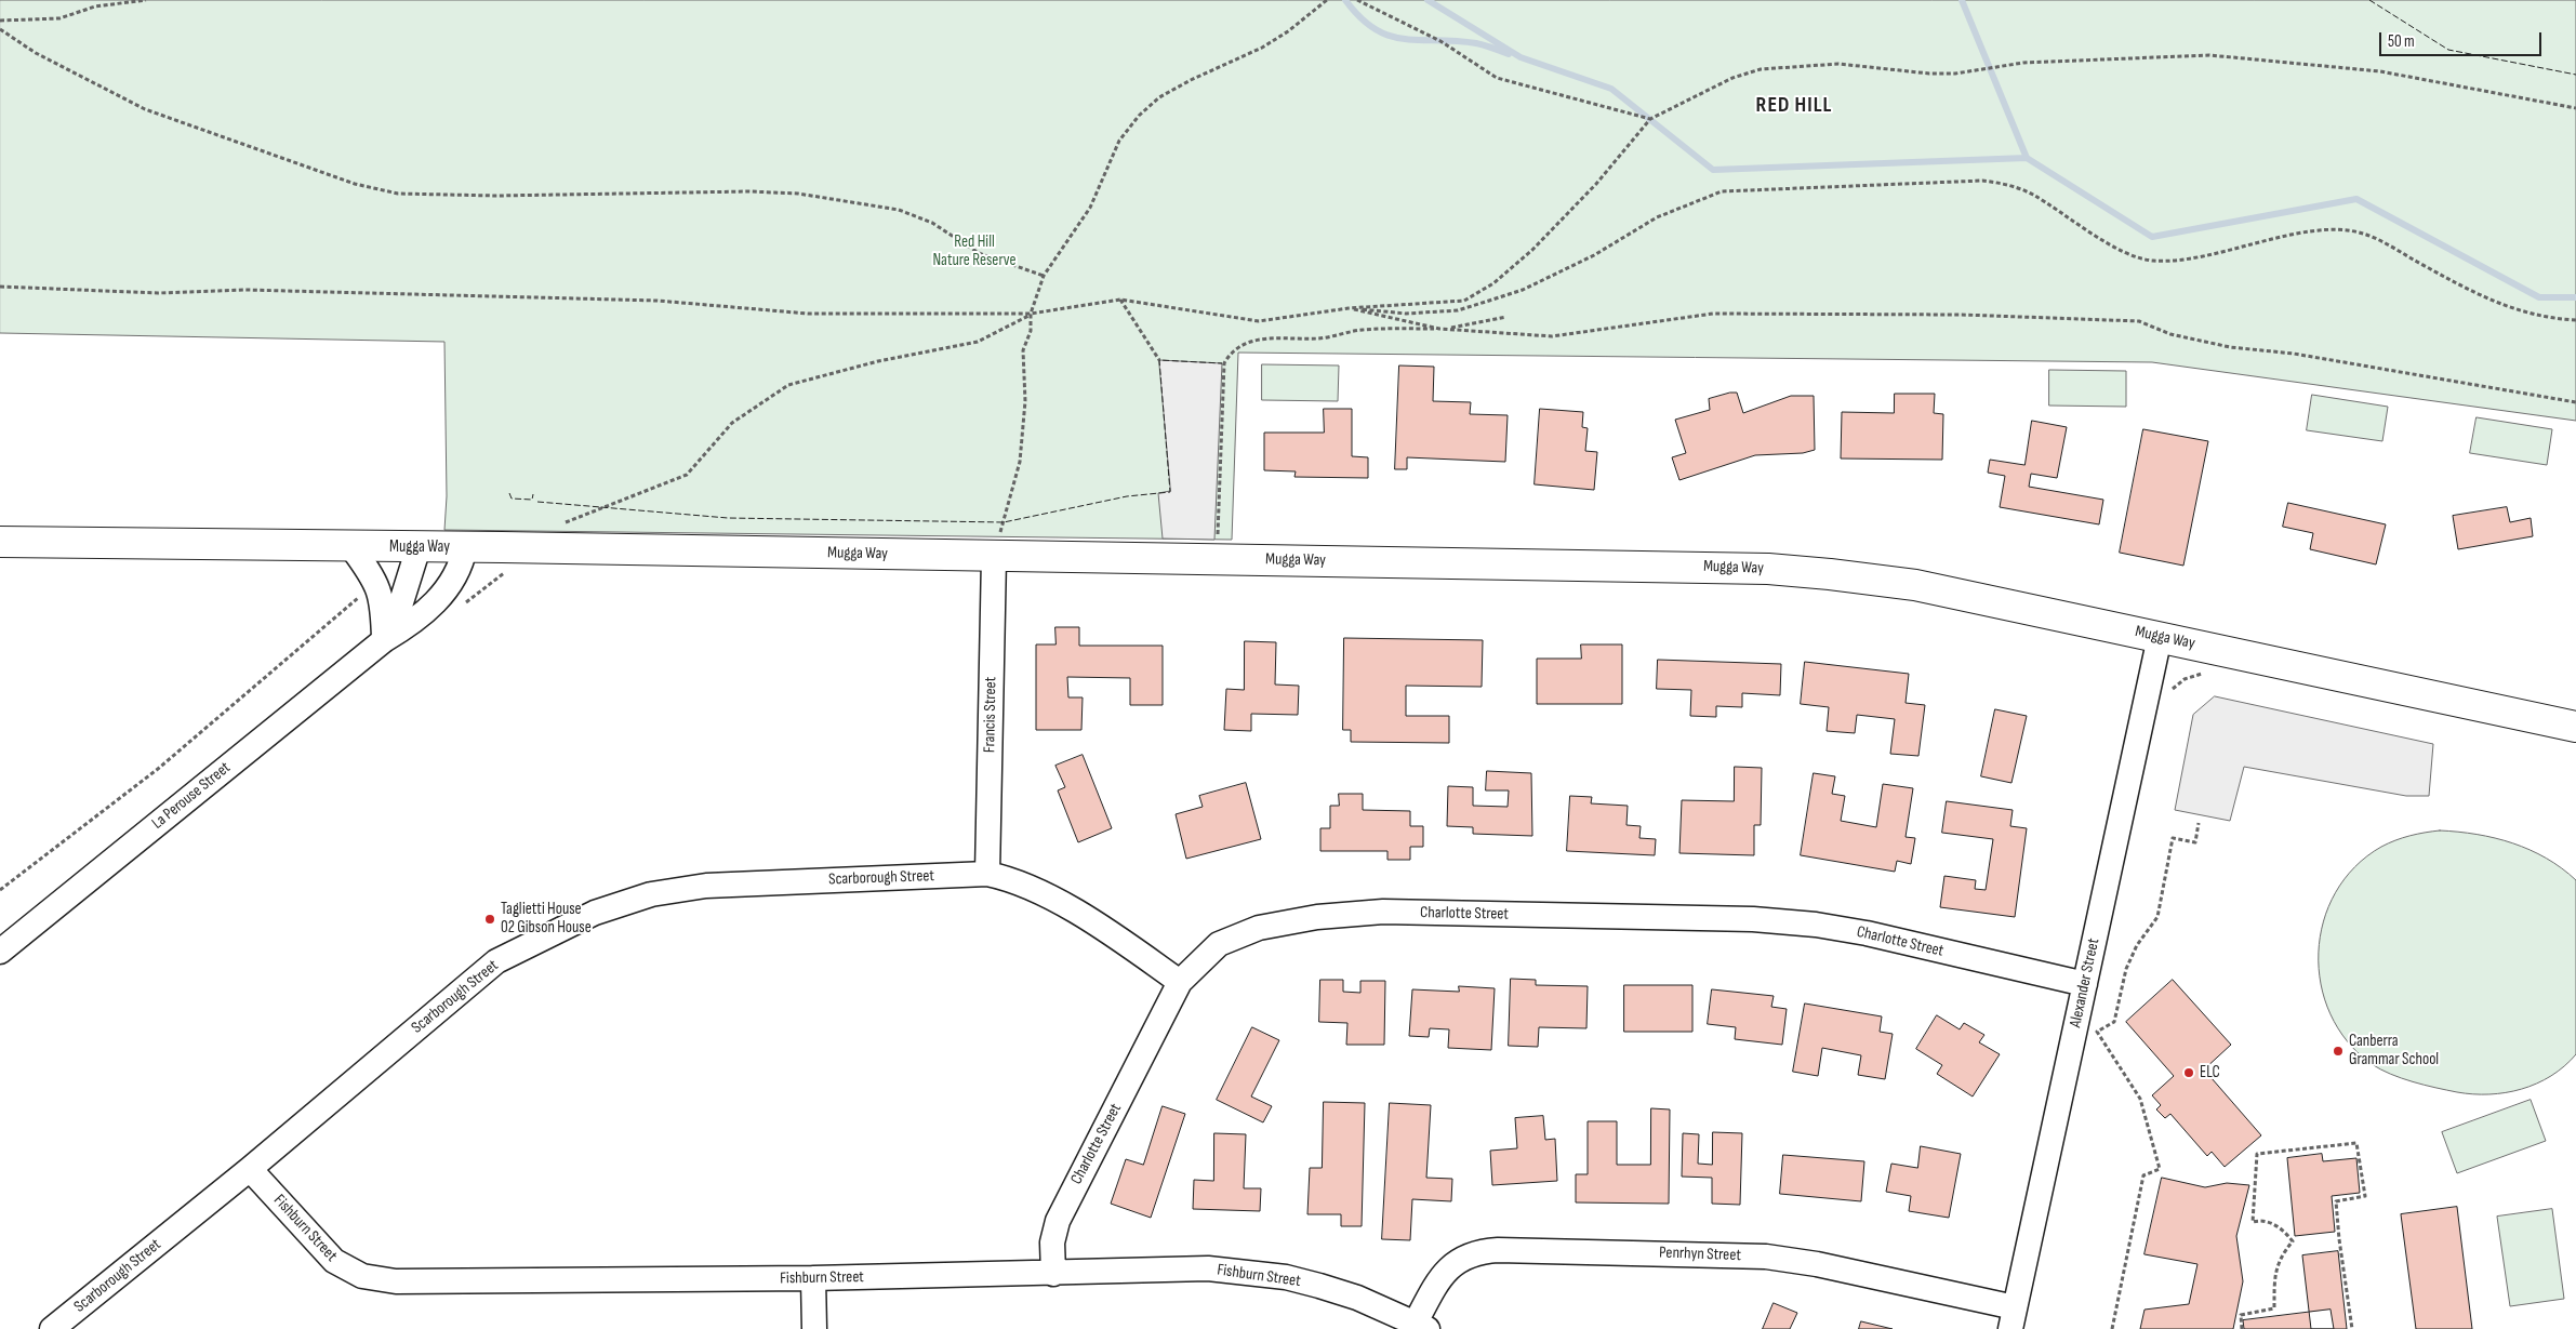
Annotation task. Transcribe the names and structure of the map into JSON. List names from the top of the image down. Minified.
{"streets":{"main road":["Mugga Way"],"street":["Francis Street","La Perouse Street","Scarborough Street","Charlotte Street","Alexander Street","Fishburn Street","Penrhyn Street"]},"crossings":[["Mugga Way","Francis Street"],["Mugga Way","La Perouse Street"],["Mugga Way","Alexander Street"],["Francis Street","Scarborough Street"],["Scarborough Street","Charlotte Street"],["Scarborough Street","Fishburn Street"],["Charlotte Street","Alexander Street"],["Charlotte Street","Fishburn Street"],["Alexander Street","Penrhyn Street"],["Fishburn Street","Penrhyn Street"]],"districts":["RED HILL"],"parks":["Red Hill Nature Reserve"],"places":["Taglietti House 02 Gibson House","Canberra Grammar School","ELC"],"scale_bar":"50 m"}
